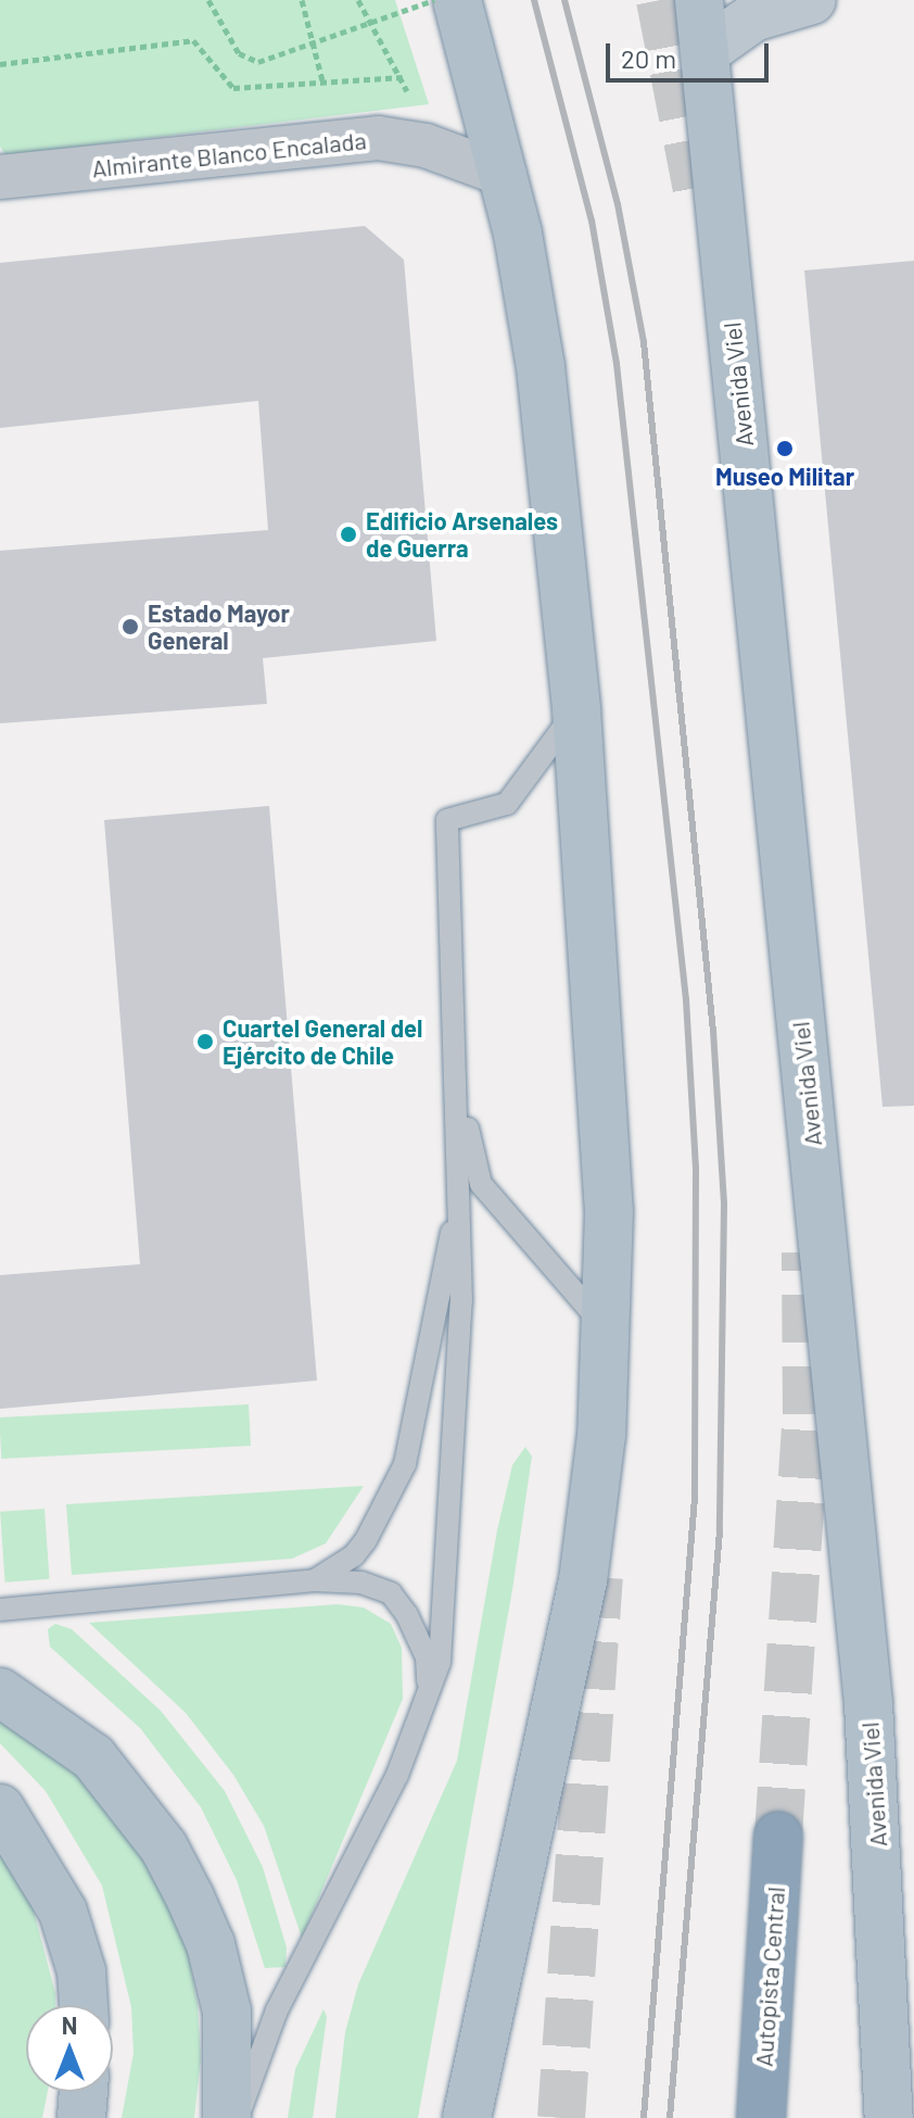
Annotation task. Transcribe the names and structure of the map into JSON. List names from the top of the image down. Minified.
{"streets":{"highway":["Autopista Central"],"main road":["Avenida Viel"],"street":["Almirante Blanco Encalada"]},"places":["Museo Militar","Edificio Arsenales de Guerra","Estado Mayor General","Cuartel General del Ejército de Chile"],"scale_bar":"20 m","north":"top"}
